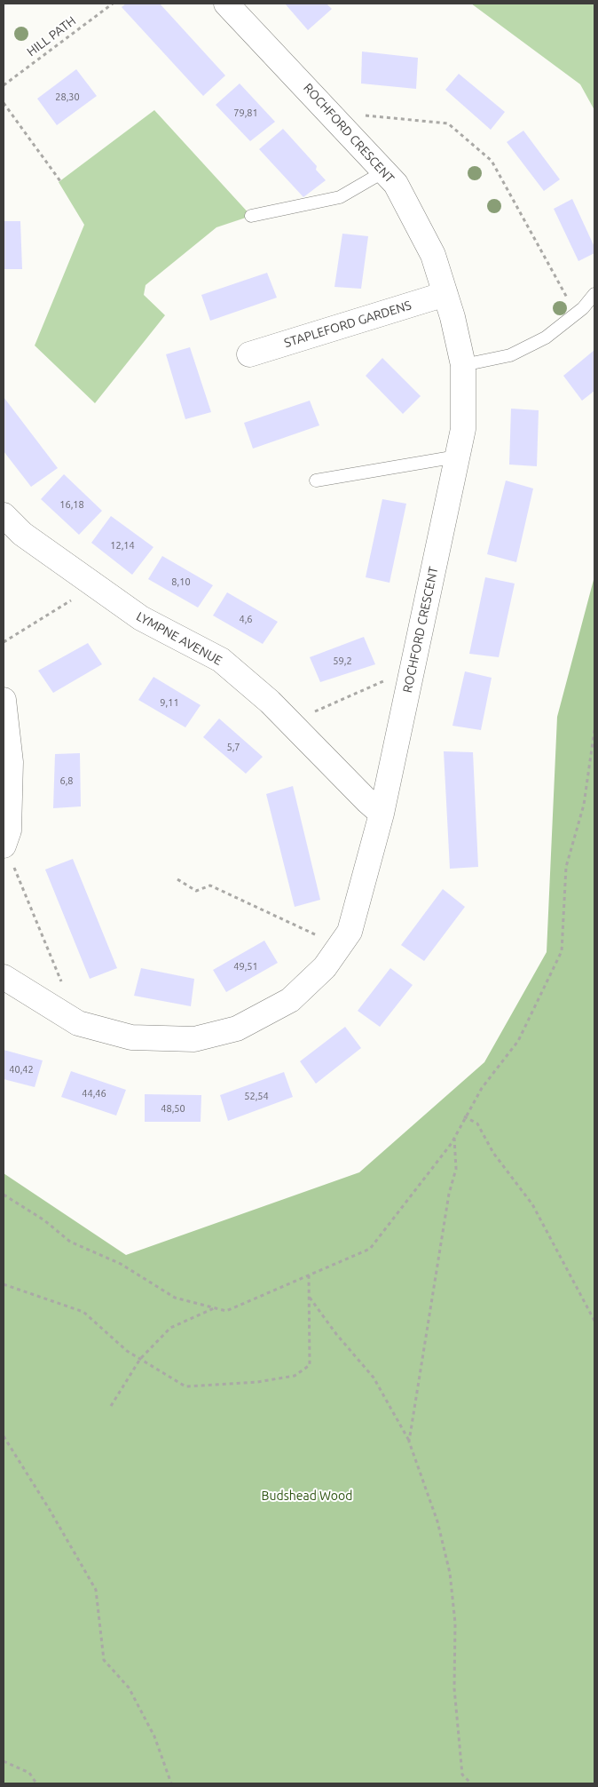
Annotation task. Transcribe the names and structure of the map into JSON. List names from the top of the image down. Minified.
{"streets":{"street":["ROCHFORD CRESCENT","STAPLEFORD GARDENS","LYMPNE AVENUE"],"path":["HILL PATH"]},"crossings":[["ROCHFORD CRESCENT","STAPLEFORD GARDENS"],["ROCHFORD CRESCENT","LYMPNE AVENUE"]],"parks":["Budshead Wood"],"house_numbers":["28,30","79,81","16,18","12,14","8,10","4,6","59,2","9,11","5,7","6,8","49,51","40,42","44,46","52,54","48,50"]}
